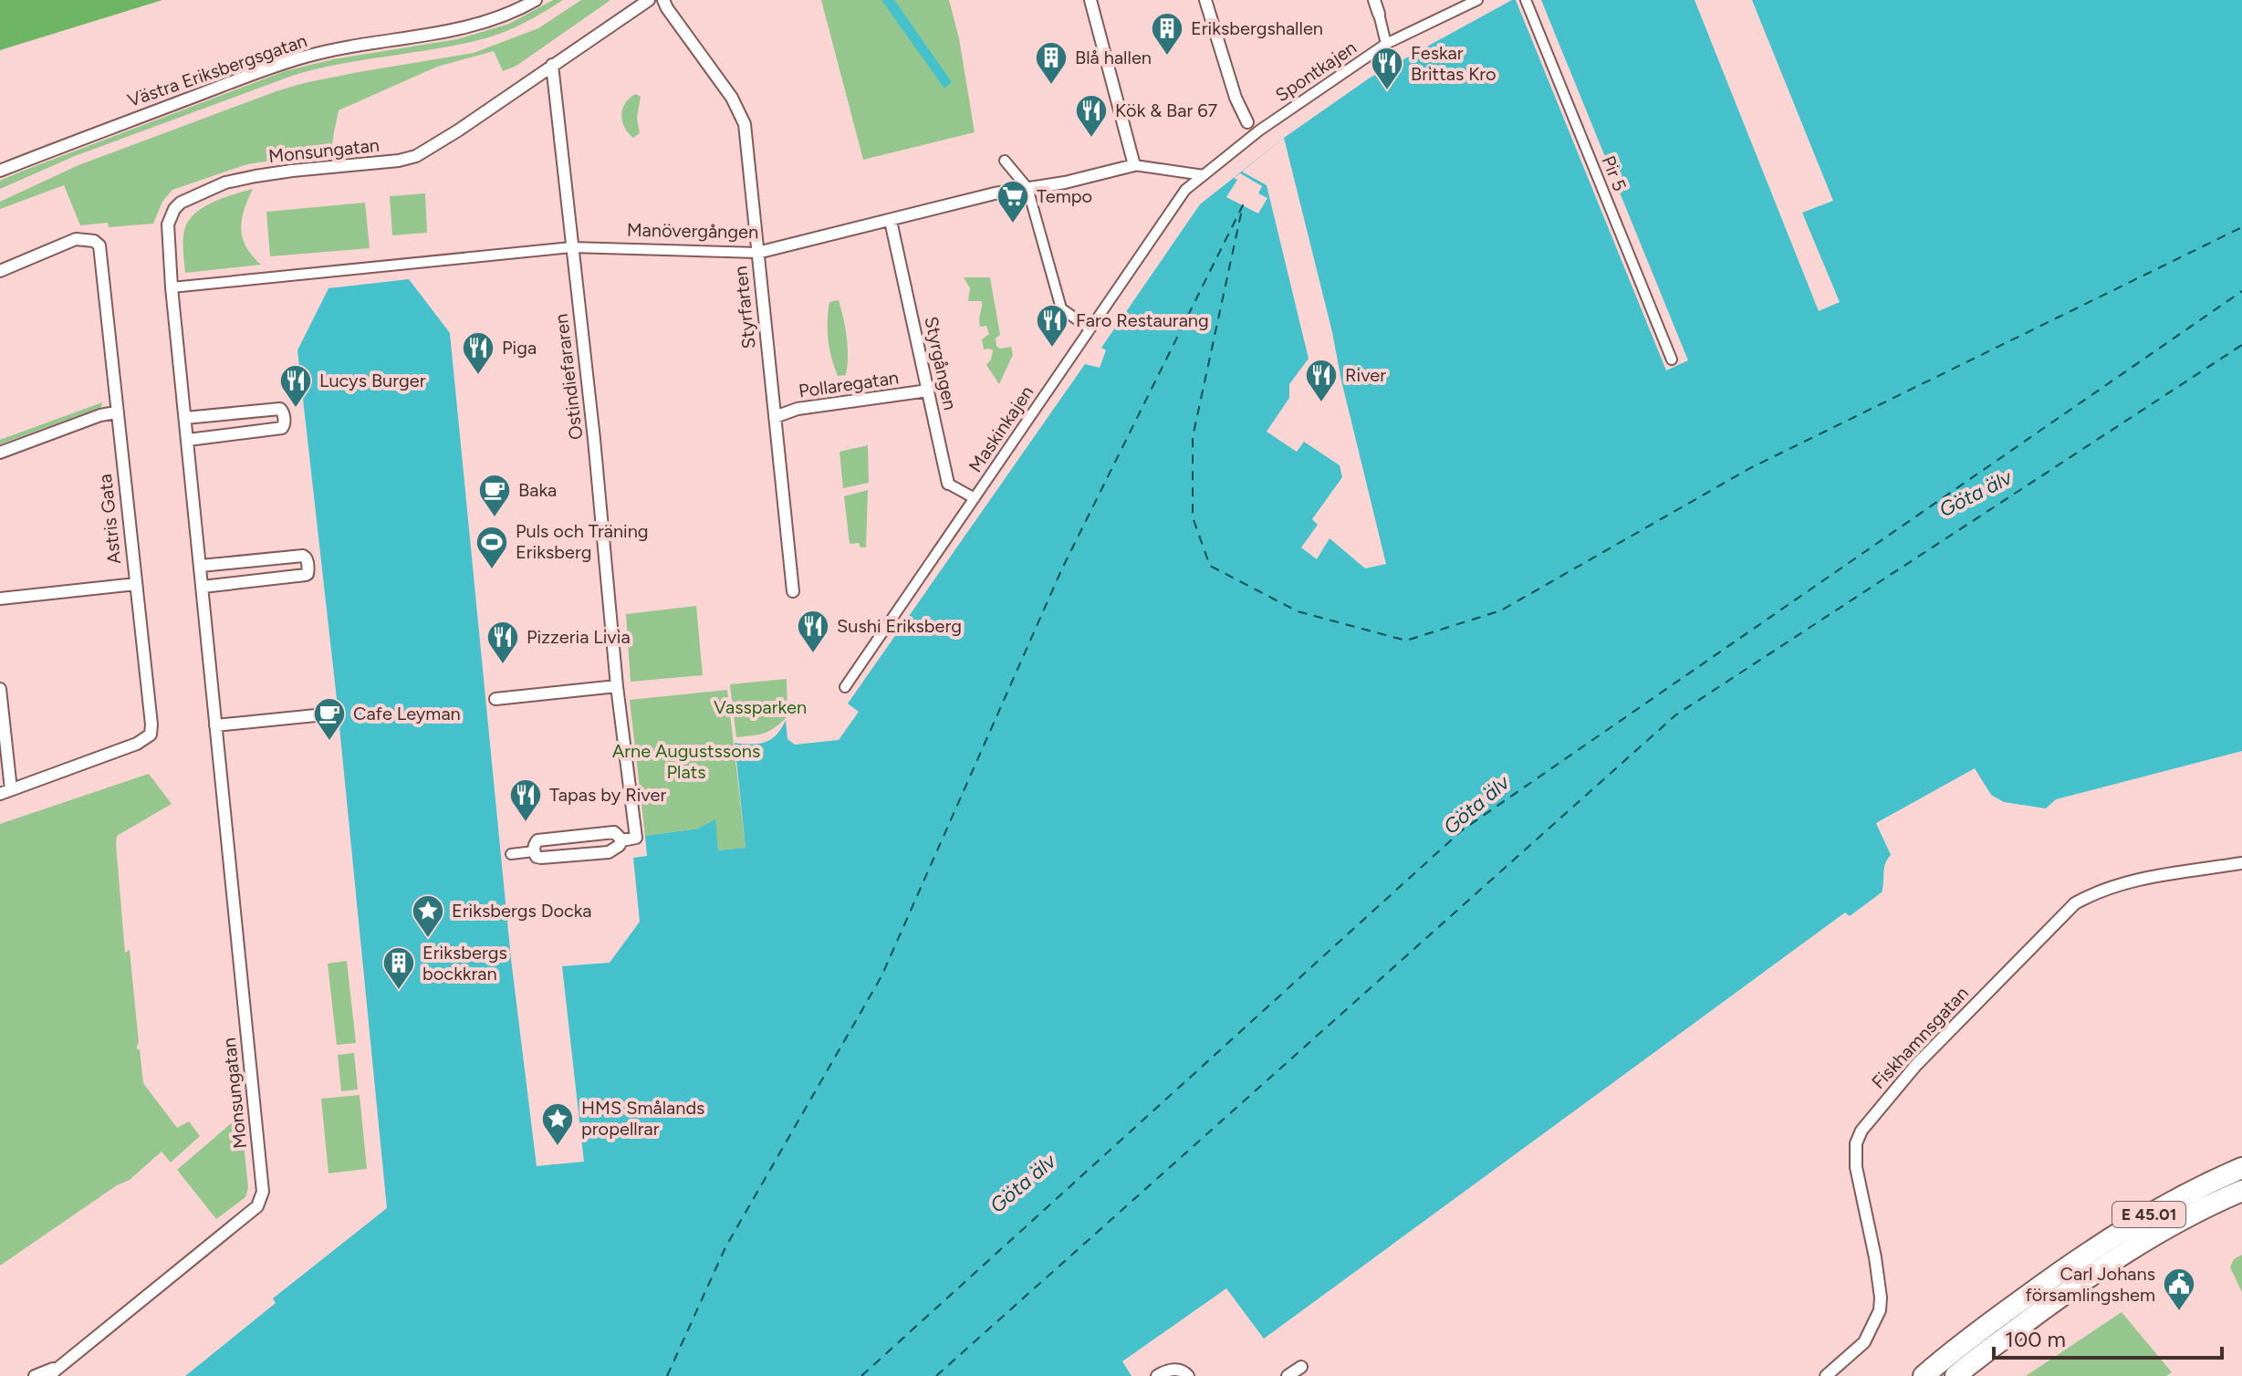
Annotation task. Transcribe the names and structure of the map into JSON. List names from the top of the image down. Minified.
{"streets":{"highway":["E 45.01"],"street":["Västra Eriksbergsgatan","Spontkajen","Monsungatan","Pir 5","Manövergången","Styrfarten","Styrgången","Ostindiefararen","Pollaregatan","Maskinkajen","Astris Gata","Fiskhamnsgatan"]},"crossings":[["Spontkajen","Manövergången"],["Spontkajen","Maskinkajen"],["Monsungatan","Manövergången"],["Monsungatan","Ostindiefararen"],["Manövergången","Styrfarten"],["Manövergången","Styrgången"],["Manövergången","Ostindiefararen"],["Styrfarten","Pollaregatan"],["Styrgången","Pollaregatan"],["Styrgången","Maskinkajen"]],"water":["Göta älv"],"parks":["Vassparken","Arne Augustssons Plats"],"places":{"building":["Eriksbergshallen","Blå hallen","Eriksbergs bockkran"],"restaurant":["Feskar Brittas Kro","Kök & Bar 67","Faro Restaurang","Piga","River","Lucys Burger","Sushi Eriksberg","Pizzeria Livia","Tapas by River"],"supermarket":["Tempo"],"cafe":["Baka","Cafe Leyman"],"sports":["Puls och Träning Eriksberg"],"place":["Eriksbergs Docka","HMS Smålands propellrar"],"public building":["Carl Johans församlingshem"]},"scale_bar":"100 m"}
